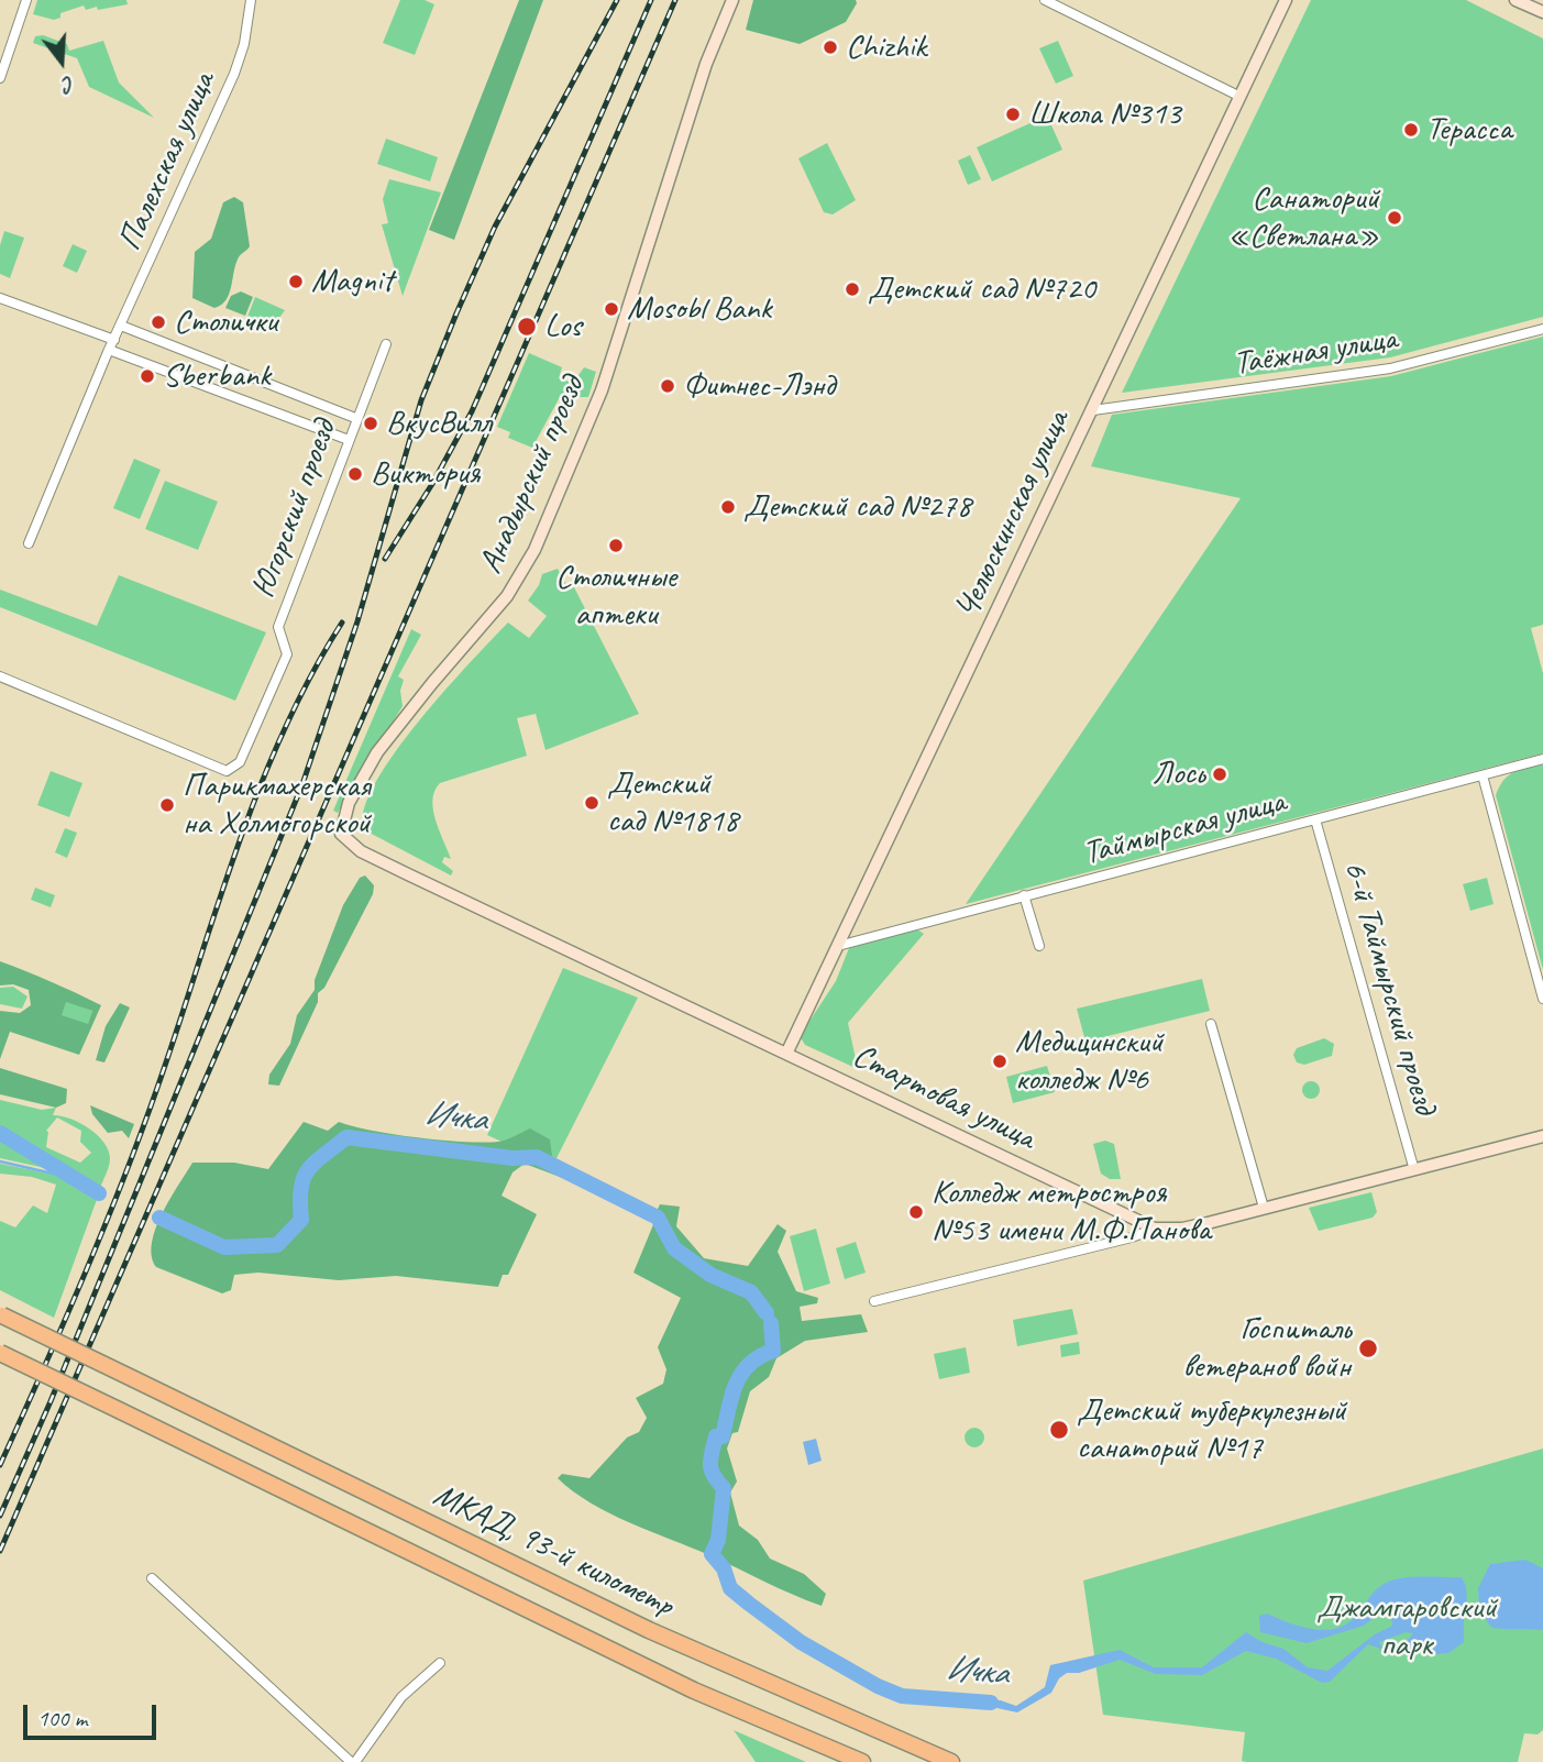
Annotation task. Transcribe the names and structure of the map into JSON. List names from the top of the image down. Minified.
{"streets":{"highway":["МКАД, 93-й километр"],"street":["Палехская улица","Таёжная улица","Анадырский проезд","Югорский проезд","Челюскинская улица","Таймырская улица","6-й Таймырский проезд","Стартовая улица"]},"crossings":[["Таёжная улица","Челюскинская улица"],["Анадырский проезд","Стартовая улица"],["Челюскинская улица","Таймырская улица"],["Челюскинская улица","Стартовая улица"],["Таймырская улица","6-й Таймырский проезд"]],"water":["Ичка"],"parks":["Джамгаровский парк"],"places":["Chizhik","Школа №313","Терасса","Санаторий «Светлана»","Magnit","Детский сад №720","Mosobl Bank","Столички","Los","Sberbank","Фитнес-Лэнд","ВкусВилл","Виктория","Детский сад №278","Столичные аптеки","Лось","Детский сад №1818","Парикмахерская на Холмогорской","Медицинский колледж №6","Колледж метростроя №53 имени М.Ф.Панова","Госпиталь ветеранов войн","Детский туберкулезный санаторий №17"],"scale_bar":"100 m","north":"bottom"}
